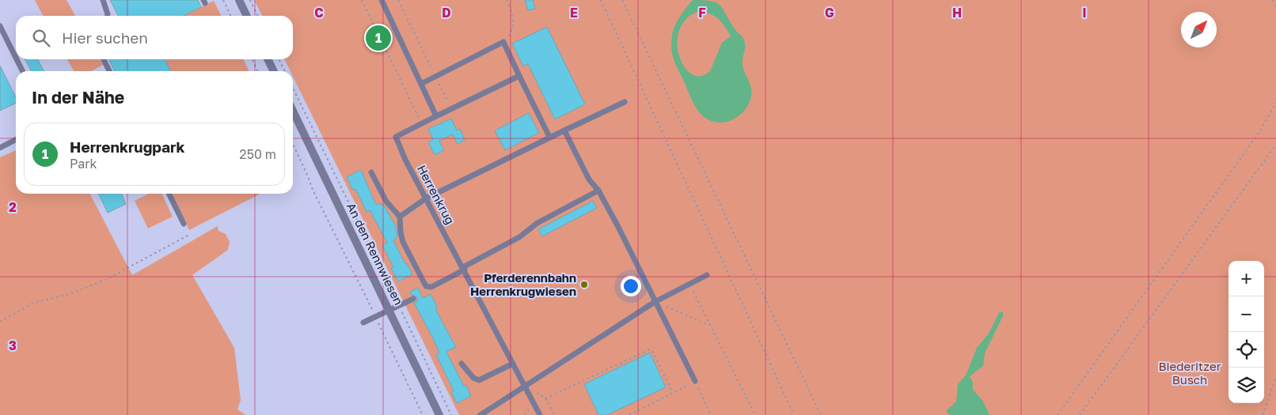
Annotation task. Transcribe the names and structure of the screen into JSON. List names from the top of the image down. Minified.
{"streets":{"street":["An den Rennwiesen"],"lane":["Herrenkrug"]},"parks":["Biederitzer Busch"],"places":["Pferderennbahn Herrenkrugwiesen"],"north":"top right","page":{"search":"Hier suchen","pins":"1","heading":"In der Nähe","list":[{"mark":"1","name":"Herrenkrugpark","note":"Park","value":"250 m"}],"map_buttons":["+","−"]},"grid":{"columns":["C","D","E","F","G","H","I"],"rows":["2","3"]}}
